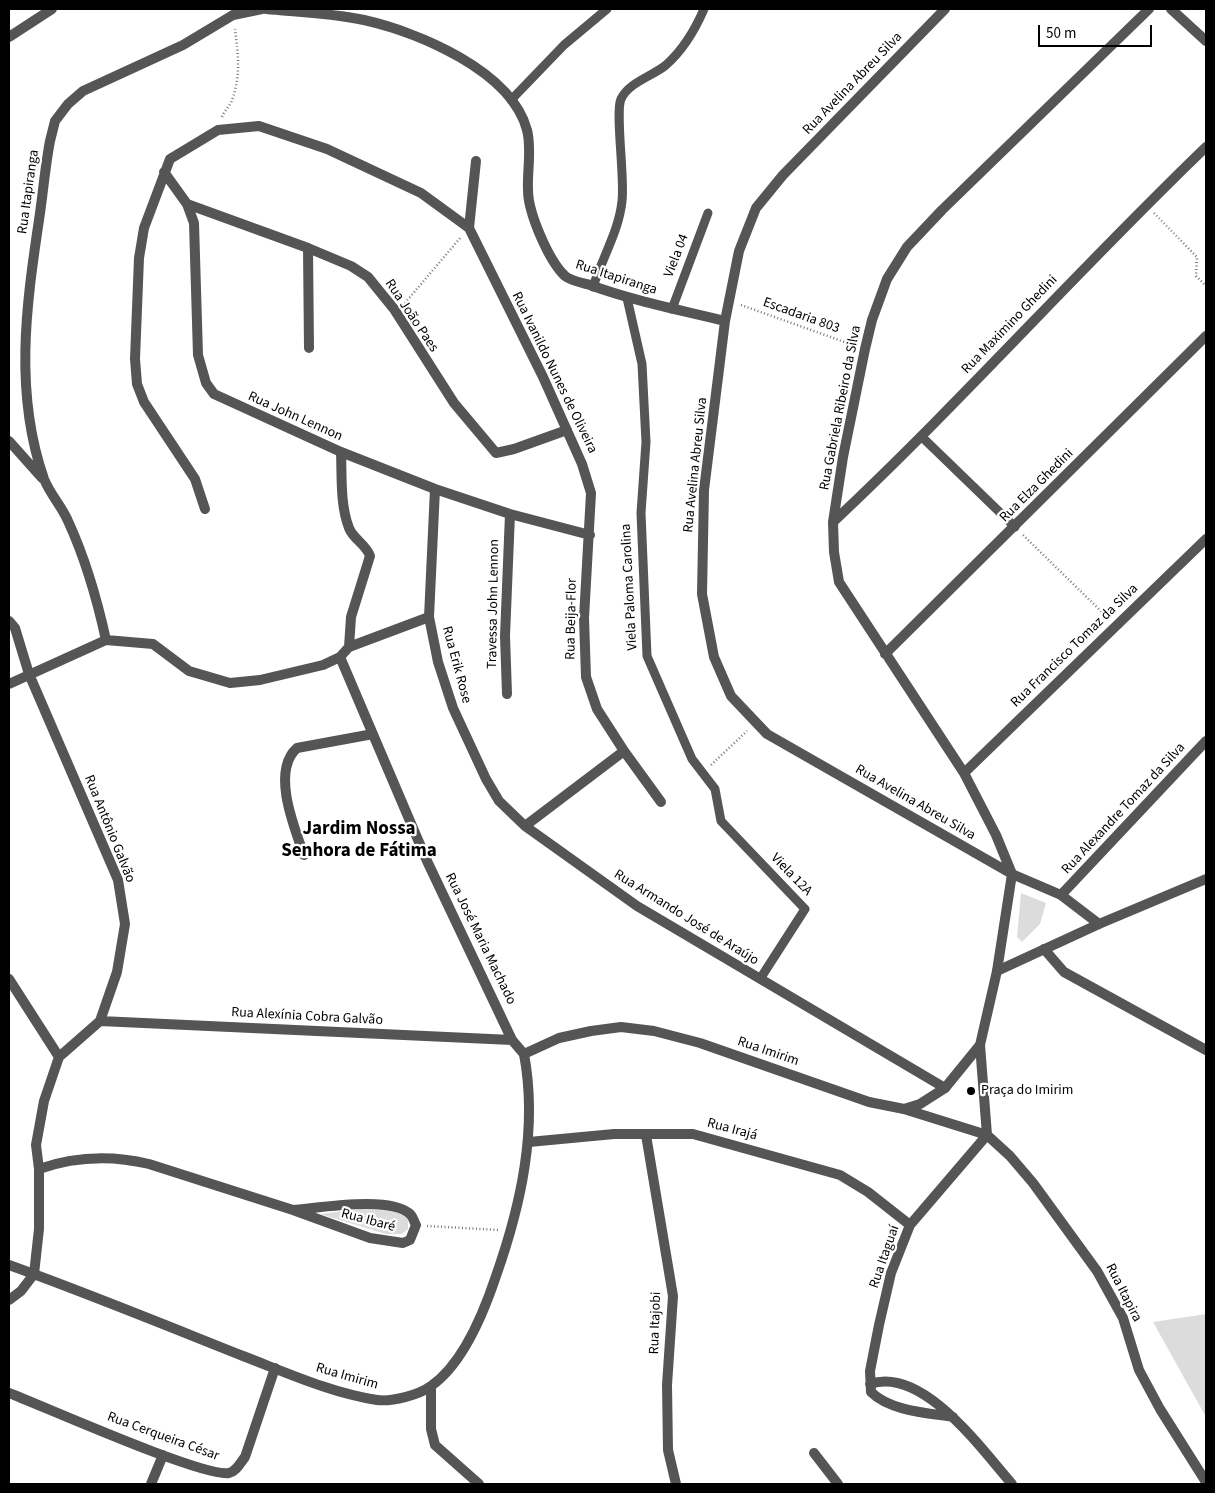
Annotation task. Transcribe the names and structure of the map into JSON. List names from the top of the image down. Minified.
{"streets":{"street":["Rua Avelina Abreu Silva","Rua Itapiranga","Rua João Paes","Rua Maximino Ghedini","Rua Ivanildo Nunes de Oliveira","Rua Gabriela Ribeiro da Silva","Rua John Lennon","Rua Elza Ghedini","Travessa John Lennon","Rua Beija-Flor","Rua Francisco Tomaz da Silva","Rua Erik Rose","Rua Alexandre Tomaz da Silva","Rua Antônio Galvão","Rua Armando José de Araújo","Rua José Maria Machado","Rua Alexínia Cobra Galvão","Rua Imirim","Rua Irajá","Rua Ibaré","Rua Itaguaí","Rua Itapira","Rua Itajobi","Rua Cerqueira César"],"lane":["Viela 04","Viela Paloma Carolina","Viela 12A"],"path":["Escadaria 803"]},"crossings":[["Rua Avelina Abreu Silva","Rua Itapiranga"],["Rua Avelina Abreu Silva","Escadaria 803"],["Rua Avelina Abreu Silva","Rua Gabriela Ribeiro da Silva"],["Rua Avelina Abreu Silva","Rua Alexandre Tomaz da Silva"],["Rua Itapiranga","Viela 04"],["Rua Itapiranga","Viela Paloma Carolina"],["Rua João Paes","Rua Ivanildo Nunes de Oliveira"],["Rua João Paes","Rua John Lennon"],["Escadaria 803","Rua Gabriela Ribeiro da Silva"],["Rua Maximino Ghedini","Rua Gabriela Ribeiro da Silva"],["Rua Ivanildo Nunes de Oliveira","Rua John Lennon"],["Rua Ivanildo Nunes de Oliveira","Rua Beija-Flor"],["Rua Gabriela Ribeiro da Silva","Rua Elza Ghedini"],["Rua Gabriela Ribeiro da Silva","Rua Francisco Tomaz da Silva"],["Rua John Lennon","Travessa John Lennon"],["Rua John Lennon","Rua Beija-Flor"],["Rua John Lennon","Rua Erik Rose"],["Viela Paloma Carolina","Viela 12A"],["Rua Erik Rose","Rua Armando José de Araújo"],["Rua Antônio Galvão","Rua Alexínia Cobra Galvão"],["Rua Antônio Galvão","Rua Imirim"],["Rua Antônio Galvão","Rua Ibaré"],["Viela 12A","Rua Armando José de Araújo"],["Rua José Maria Machado","Rua Alexínia Cobra Galvão"],["Rua José Maria Machado","Rua Imirim"],["Rua Alexínia Cobra Galvão","Rua Imirim"],["Rua Imirim","Rua Irajá"],["Rua Imirim","Rua Itapira"],["Rua Imirim","Rua Cerqueira César"],["Rua Irajá","Rua Itaguaí"],["Rua Irajá","Rua Itajobi"],["Rua Itaguaí","Rua Itapira"]],"districts":["Jardim Nossa Senhora de Fátima"],"places":["Praça do Imirim"],"scale_bar":"50 m"}
